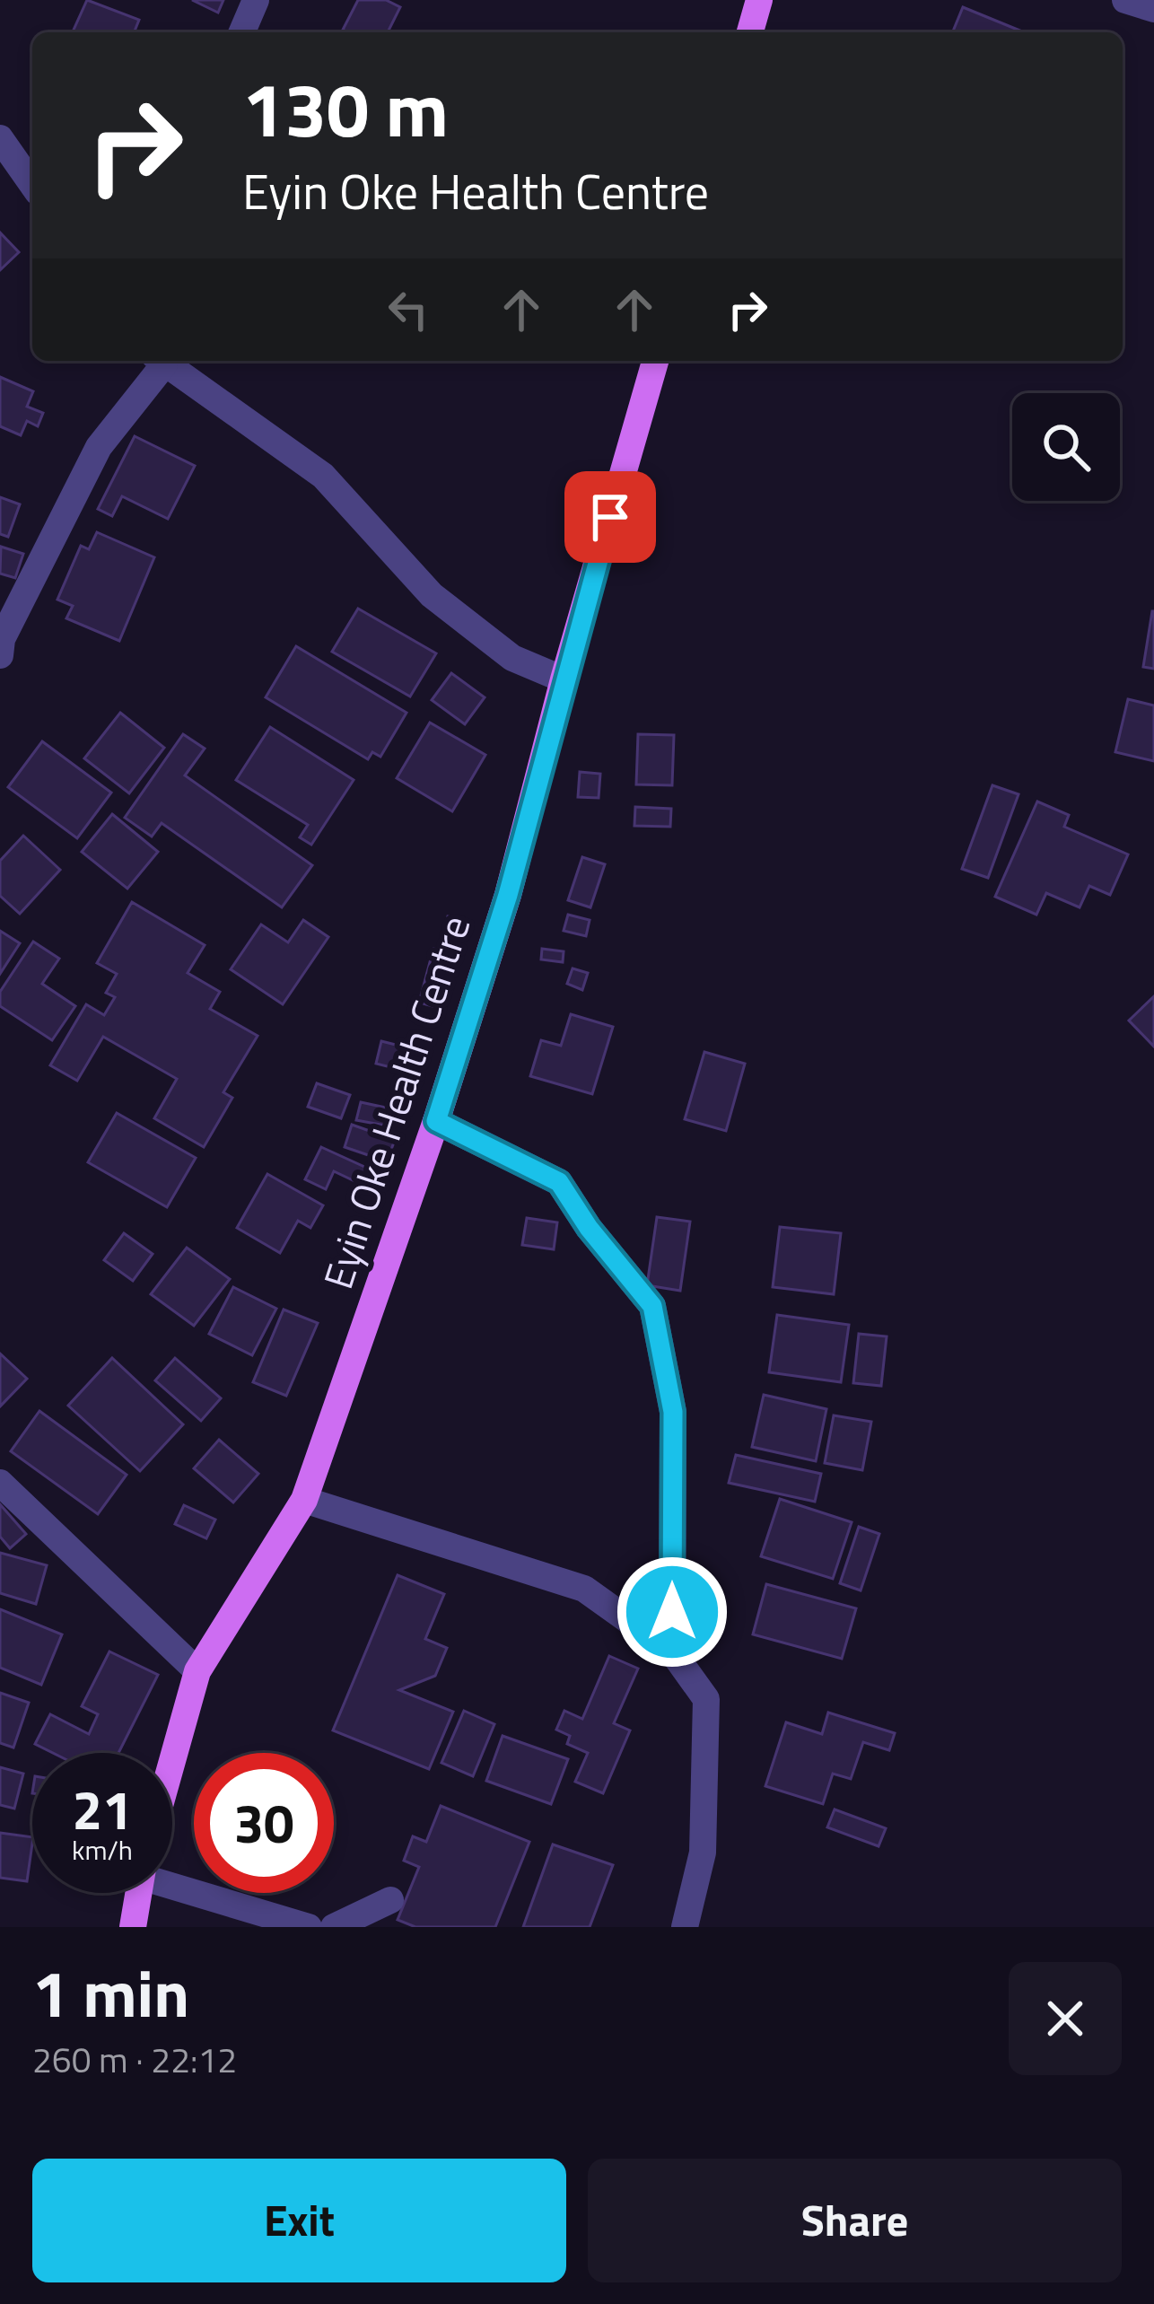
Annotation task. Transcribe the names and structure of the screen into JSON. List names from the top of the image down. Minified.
{"streets":{"main road":["Eyin Oke Health Centre"]},"page":{"turn":["130 m","Eyin Oke Health Centre"],"speed":"21 km/h","limit":"30","heading":["1 min","260 m · 22:12"],"buttons":["Exit","Share"]}}
